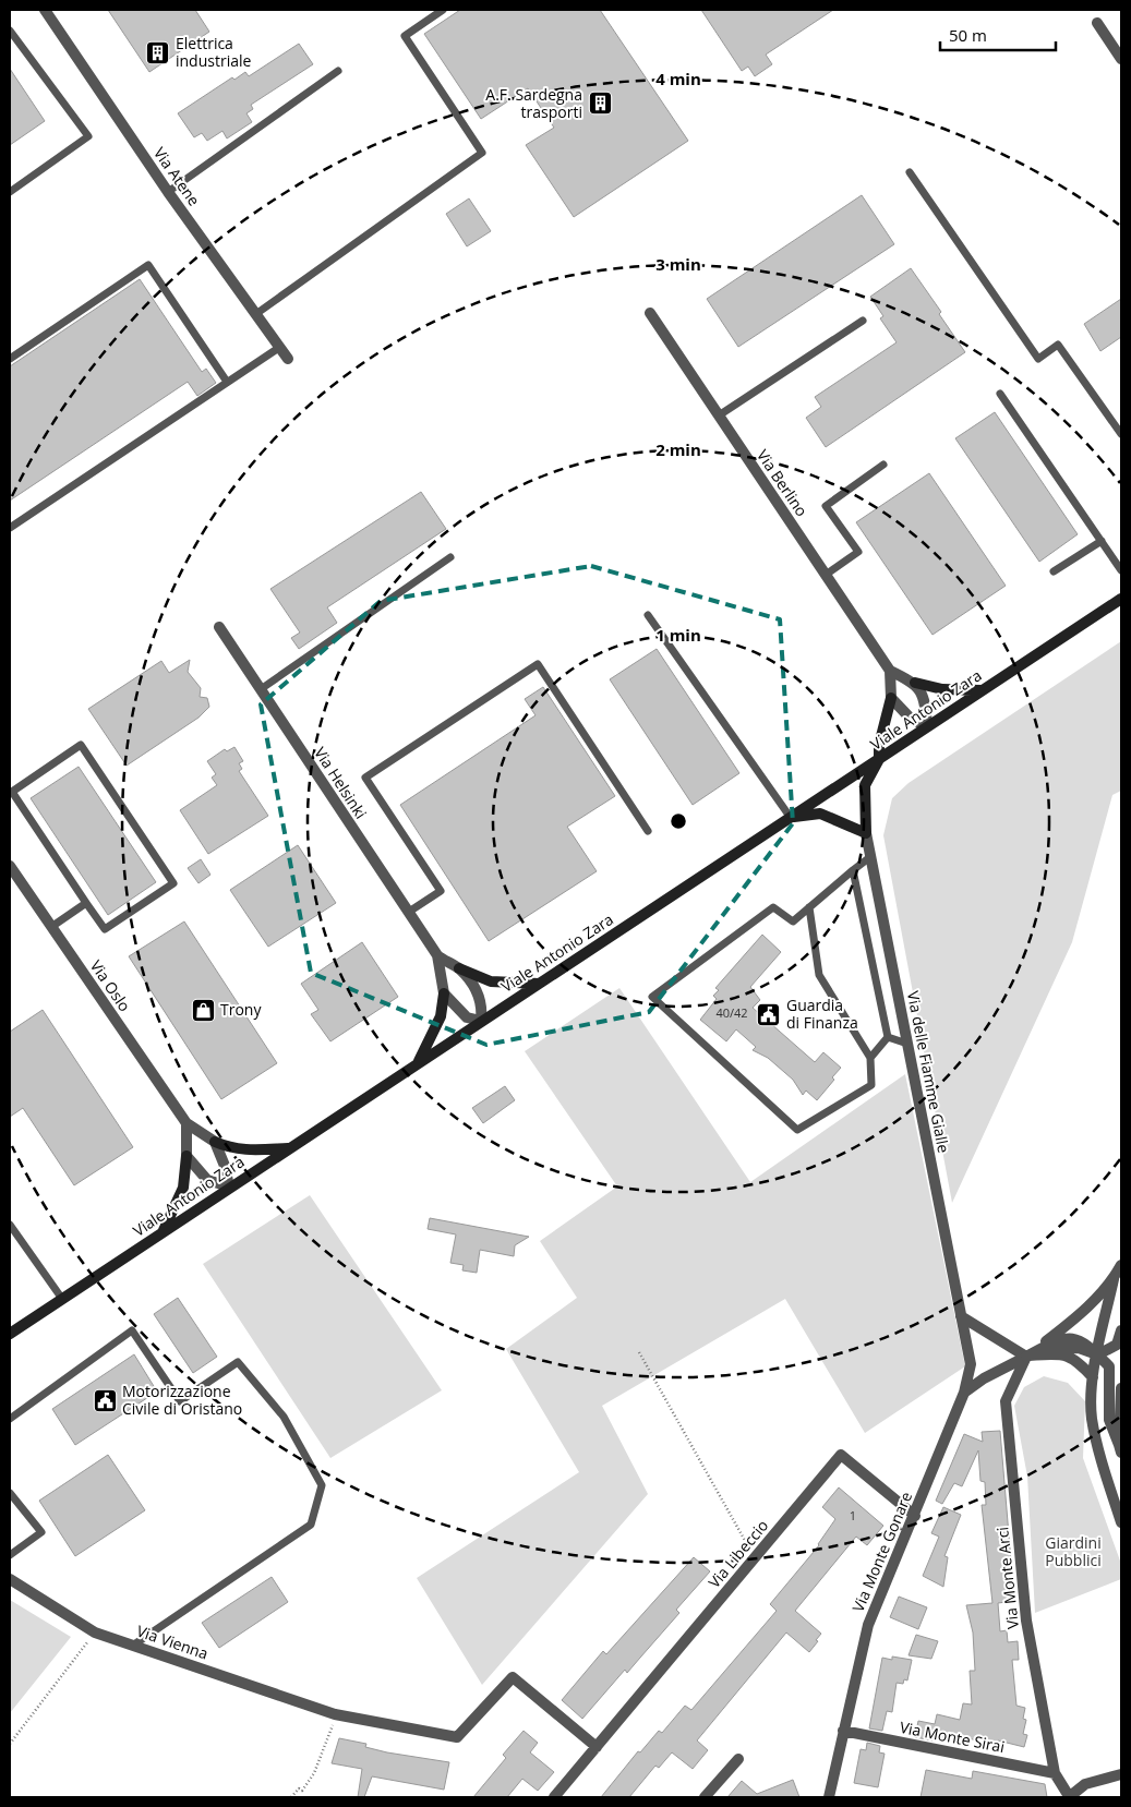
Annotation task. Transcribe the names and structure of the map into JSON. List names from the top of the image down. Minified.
{"streets":{"main road":["Viale Antonio Zara"],"street":["Via Atene","Via Berlino","Via Helsinki","Via Oslo","Via delle Fiamme Gialle","Via Monte Gonare","Via Libeccio","Via Monte Arci","Via Vienna","Via Monte Sirai"]},"crossings":[["Viale Antonio Zara","Via Helsinki"],["Via delle Fiamme Gialle","Via Monte Gonare"],["Via Monte Gonare","Via Libeccio"],["Via Monte Gonare","Via Monte Sirai"],["Via Monte Arci","Via Monte Sirai"]],"parks":["Giardini Pubblici"],"places":{"building":["Elettrica industriale","A.F. Sardegna trasporti"],"shop":["Trony"],"public building":["Guardia di Finanza","Motorizzazione Civile di Oristano"]},"house_numbers":["40/42","1"],"scale_bar":"50 m","rings":["4 min","3 min","2 min","1 min"]}
